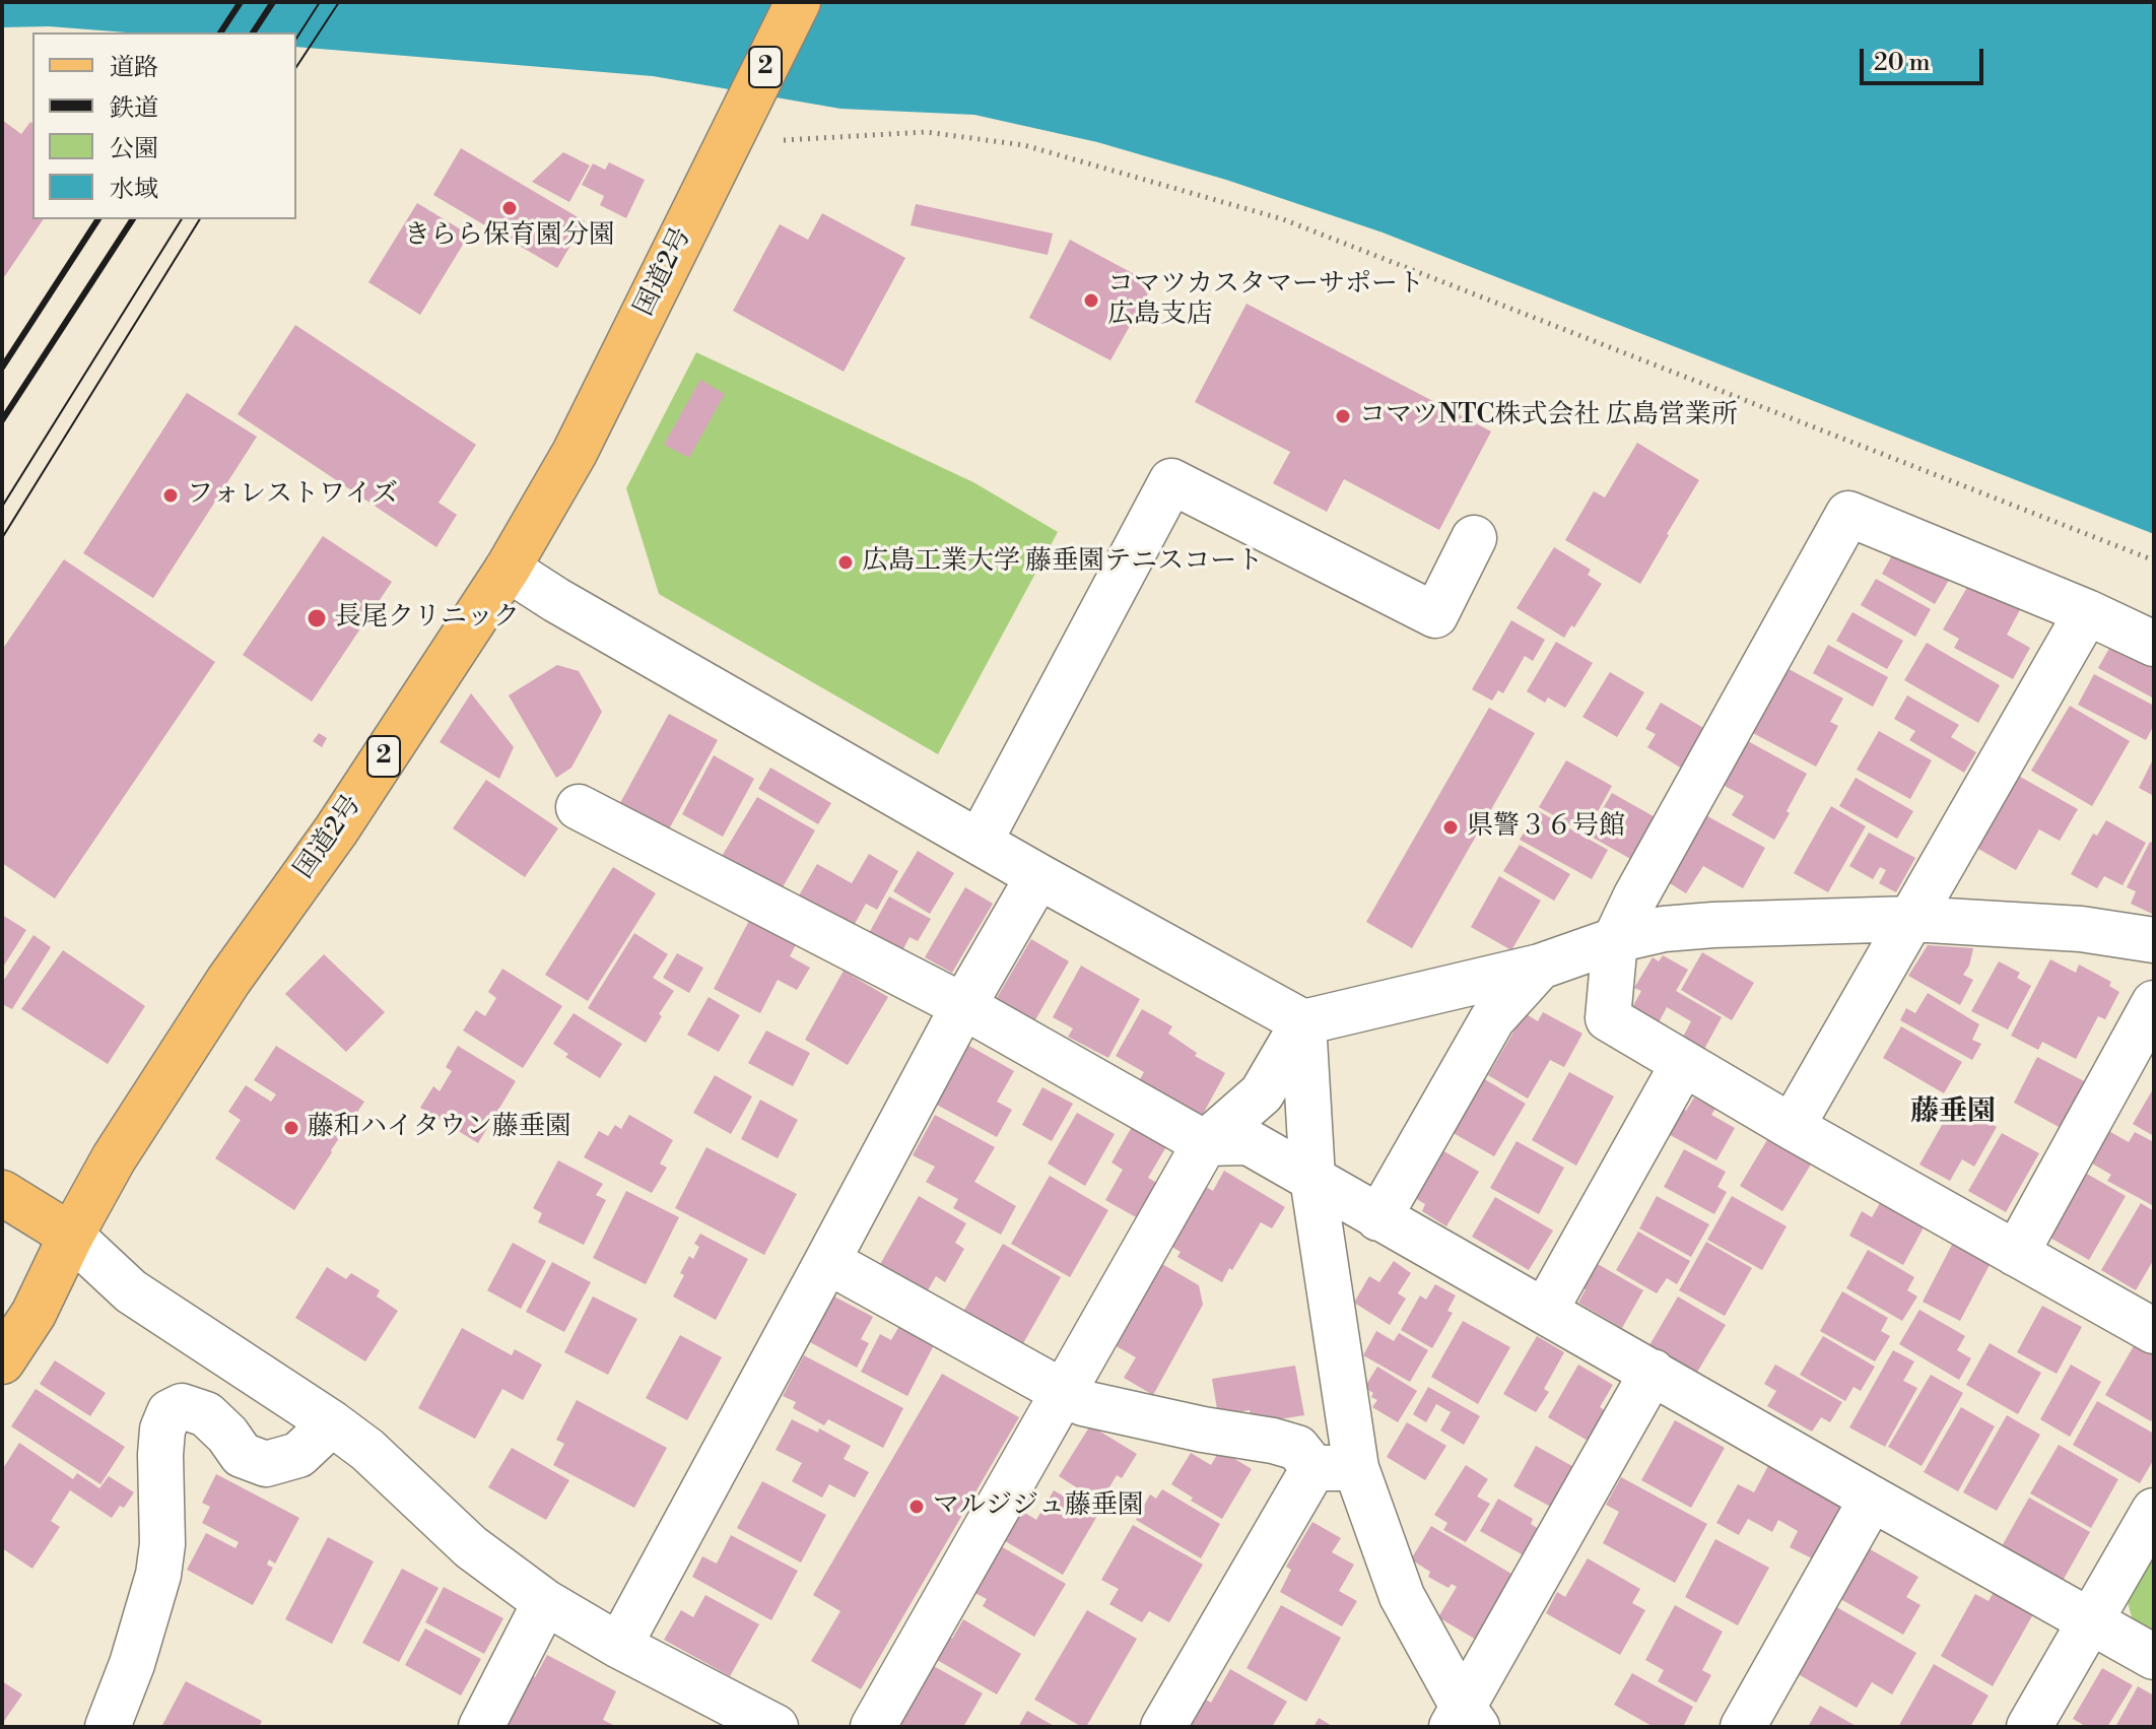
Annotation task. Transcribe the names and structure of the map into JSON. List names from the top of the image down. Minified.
{"streets":{"main road":["2","国道2号"]},"districts":["藤垂園"],"places":["きらら保育園分園","コマツカスタマーサポート 広島支店","コマツNTC株式会社 広島営業所","フォレストワイズ","広島工業大学 藤垂園テニスコート","長尾クリニック","県警３６号館","藤和ハイタウン藤垂園","マルジジュ藤垂園"],"legend":["道路","鉄道","公園","水域"],"scale_bar":"20 m"}
